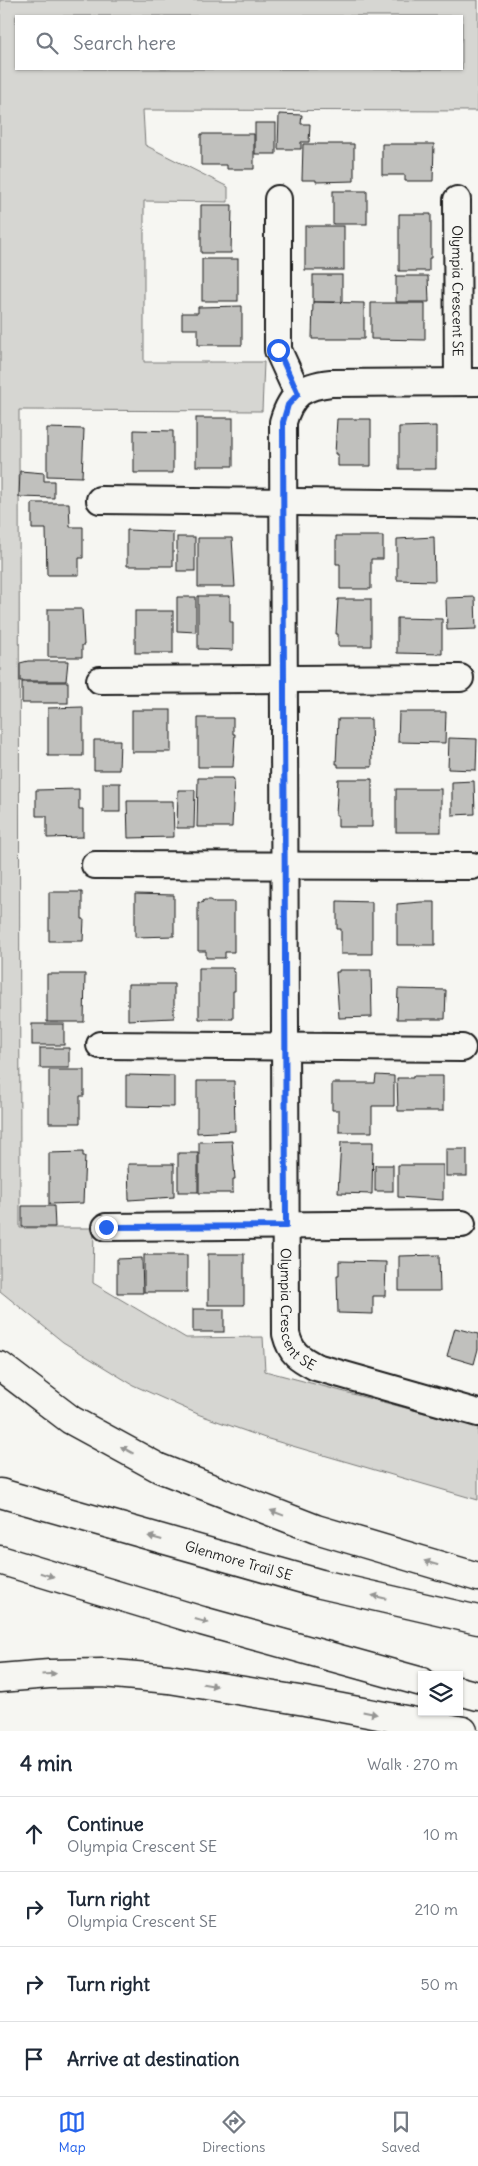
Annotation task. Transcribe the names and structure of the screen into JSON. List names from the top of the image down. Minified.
{"streets":{"highway":["Glenmore Trail SE"],"street":["Olympia Crescent SE"]},"page":{"search":"Search here","heading":["4 min","Walk · 270 m"],"list":[["Continue","Olympia Crescent SE","10 m"],["Turn right","Olympia Crescent SE","210 m"],["Turn right","50 m"],"Arrive at destination"],"nav":["Map","Directions","Saved"]}}
